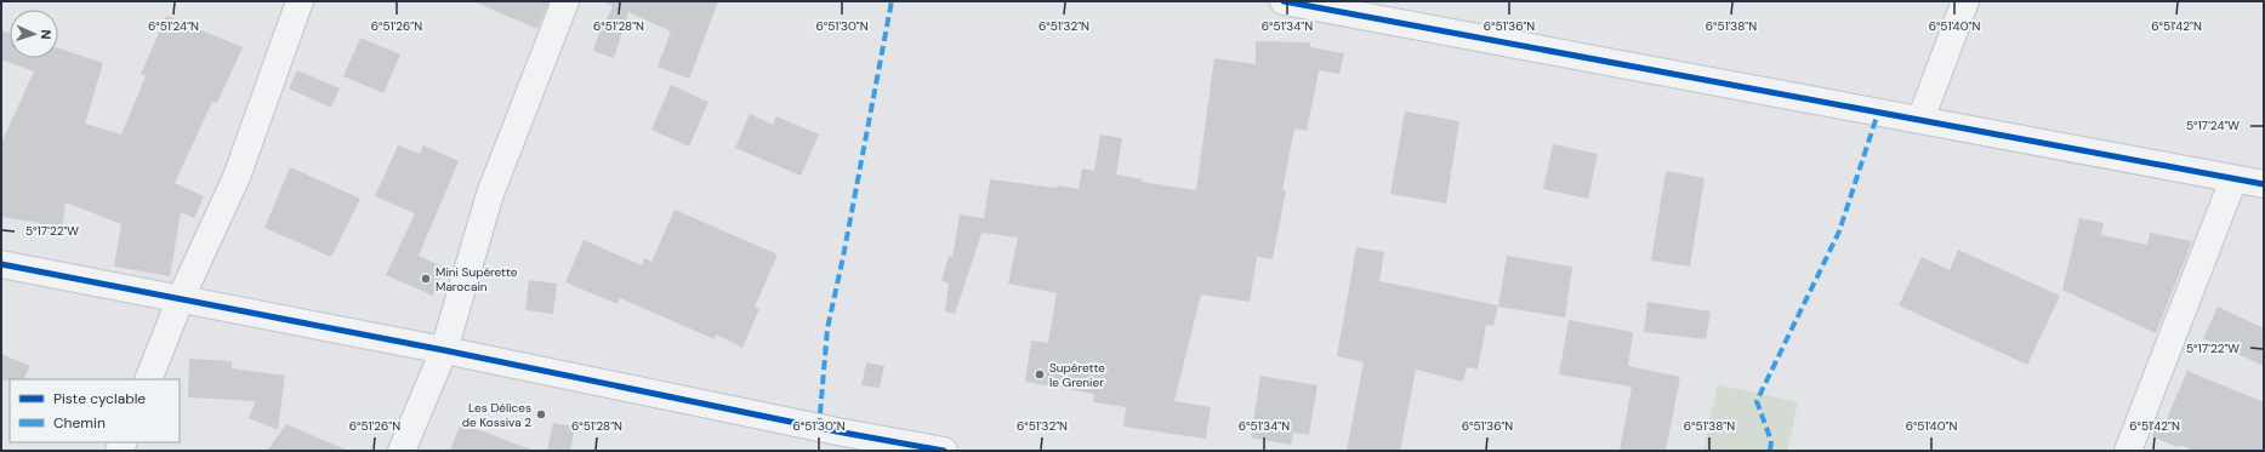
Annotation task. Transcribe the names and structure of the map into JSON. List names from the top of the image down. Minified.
{"places":["Mini Supérette Marocain","Supérette le Grenier","Les Délices de Kossiva 2"],"legend":["Piste cyclable","Chemin"],"north":"right","coordinates":["6°51'24\"N","6°51'26\"N","6°51'28\"N","6°51'30\"N","6°51'32\"N","6°51'34\"N","6°51'36\"N","6°51'38\"N","6°51'40\"N","6°51'42\"N","5°17'24\"W","5°17'22\"W"]}
